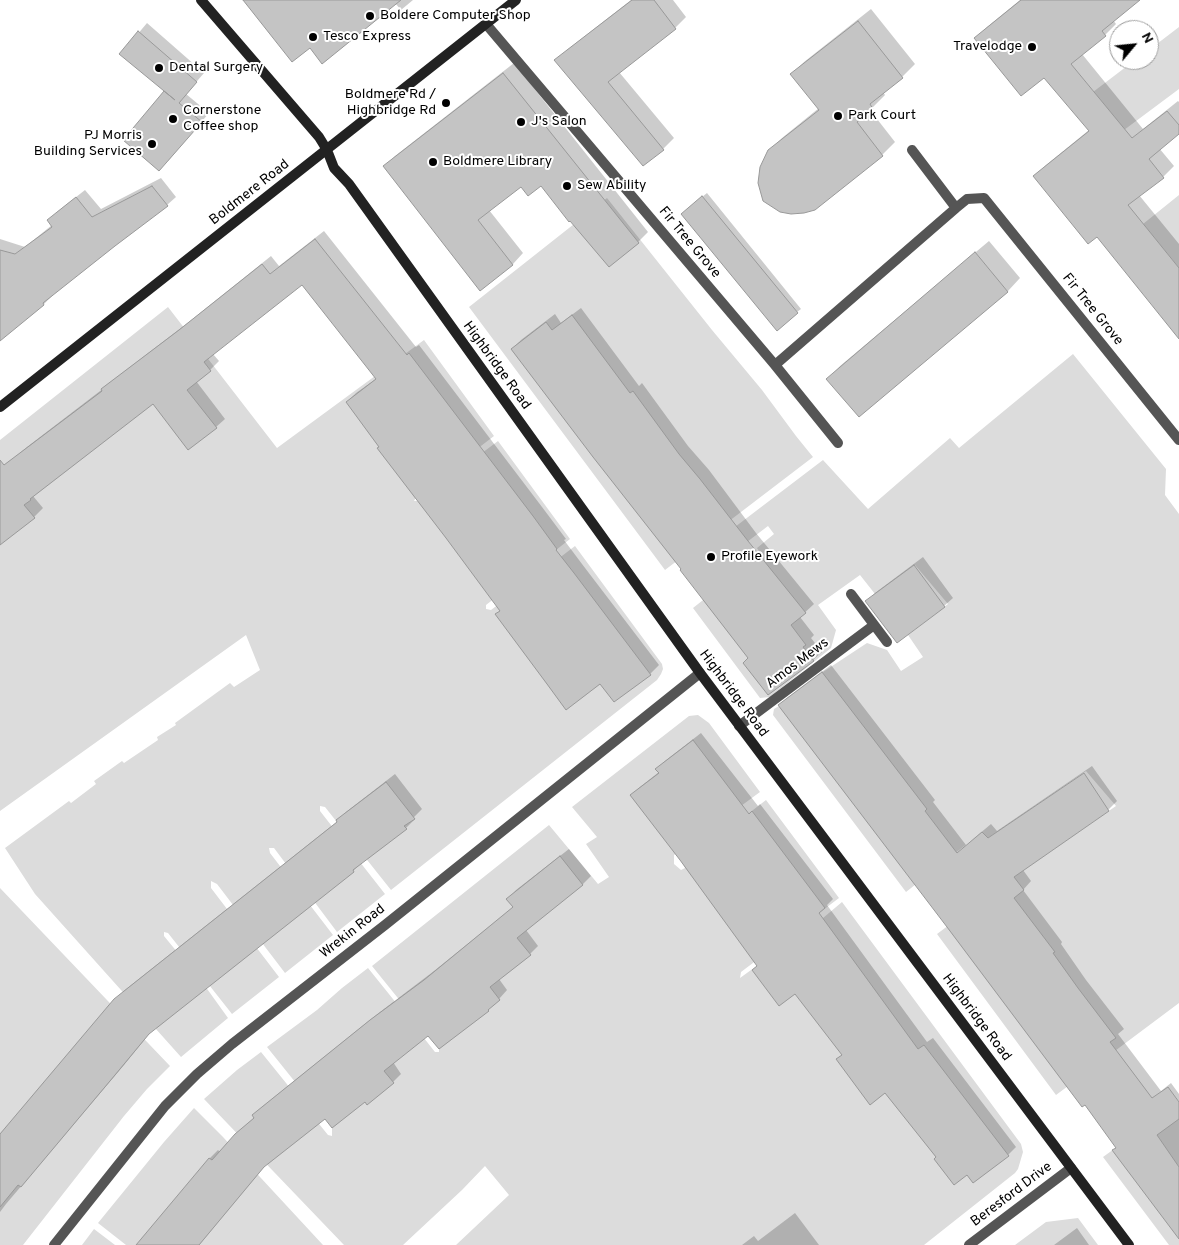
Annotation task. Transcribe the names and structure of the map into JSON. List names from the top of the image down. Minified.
{"streets":{"street":["Boldmere Road","Fir Tree Grove","Highbridge Road","Amos Mews","Wrekin Road","Beresford Drive"]},"crossings":[["Boldmere Road","Fir Tree Grove"],["Boldmere Road","Highbridge Road"],["Highbridge Road","Amos Mews"],["Highbridge Road","Wrekin Road"],["Highbridge Road","Beresford Drive"]],"places":["Boldere Computer Shop","Tesco Express","Travelodge","Dental Surgery","Boldmere Rd / Highbridge Rd","Park Court","Cornerstone Coffee shop","J's Salon","PJ Morris Building Services","Boldmere Library","Sew Ability","Profile Eyework"],"north":"top right"}
